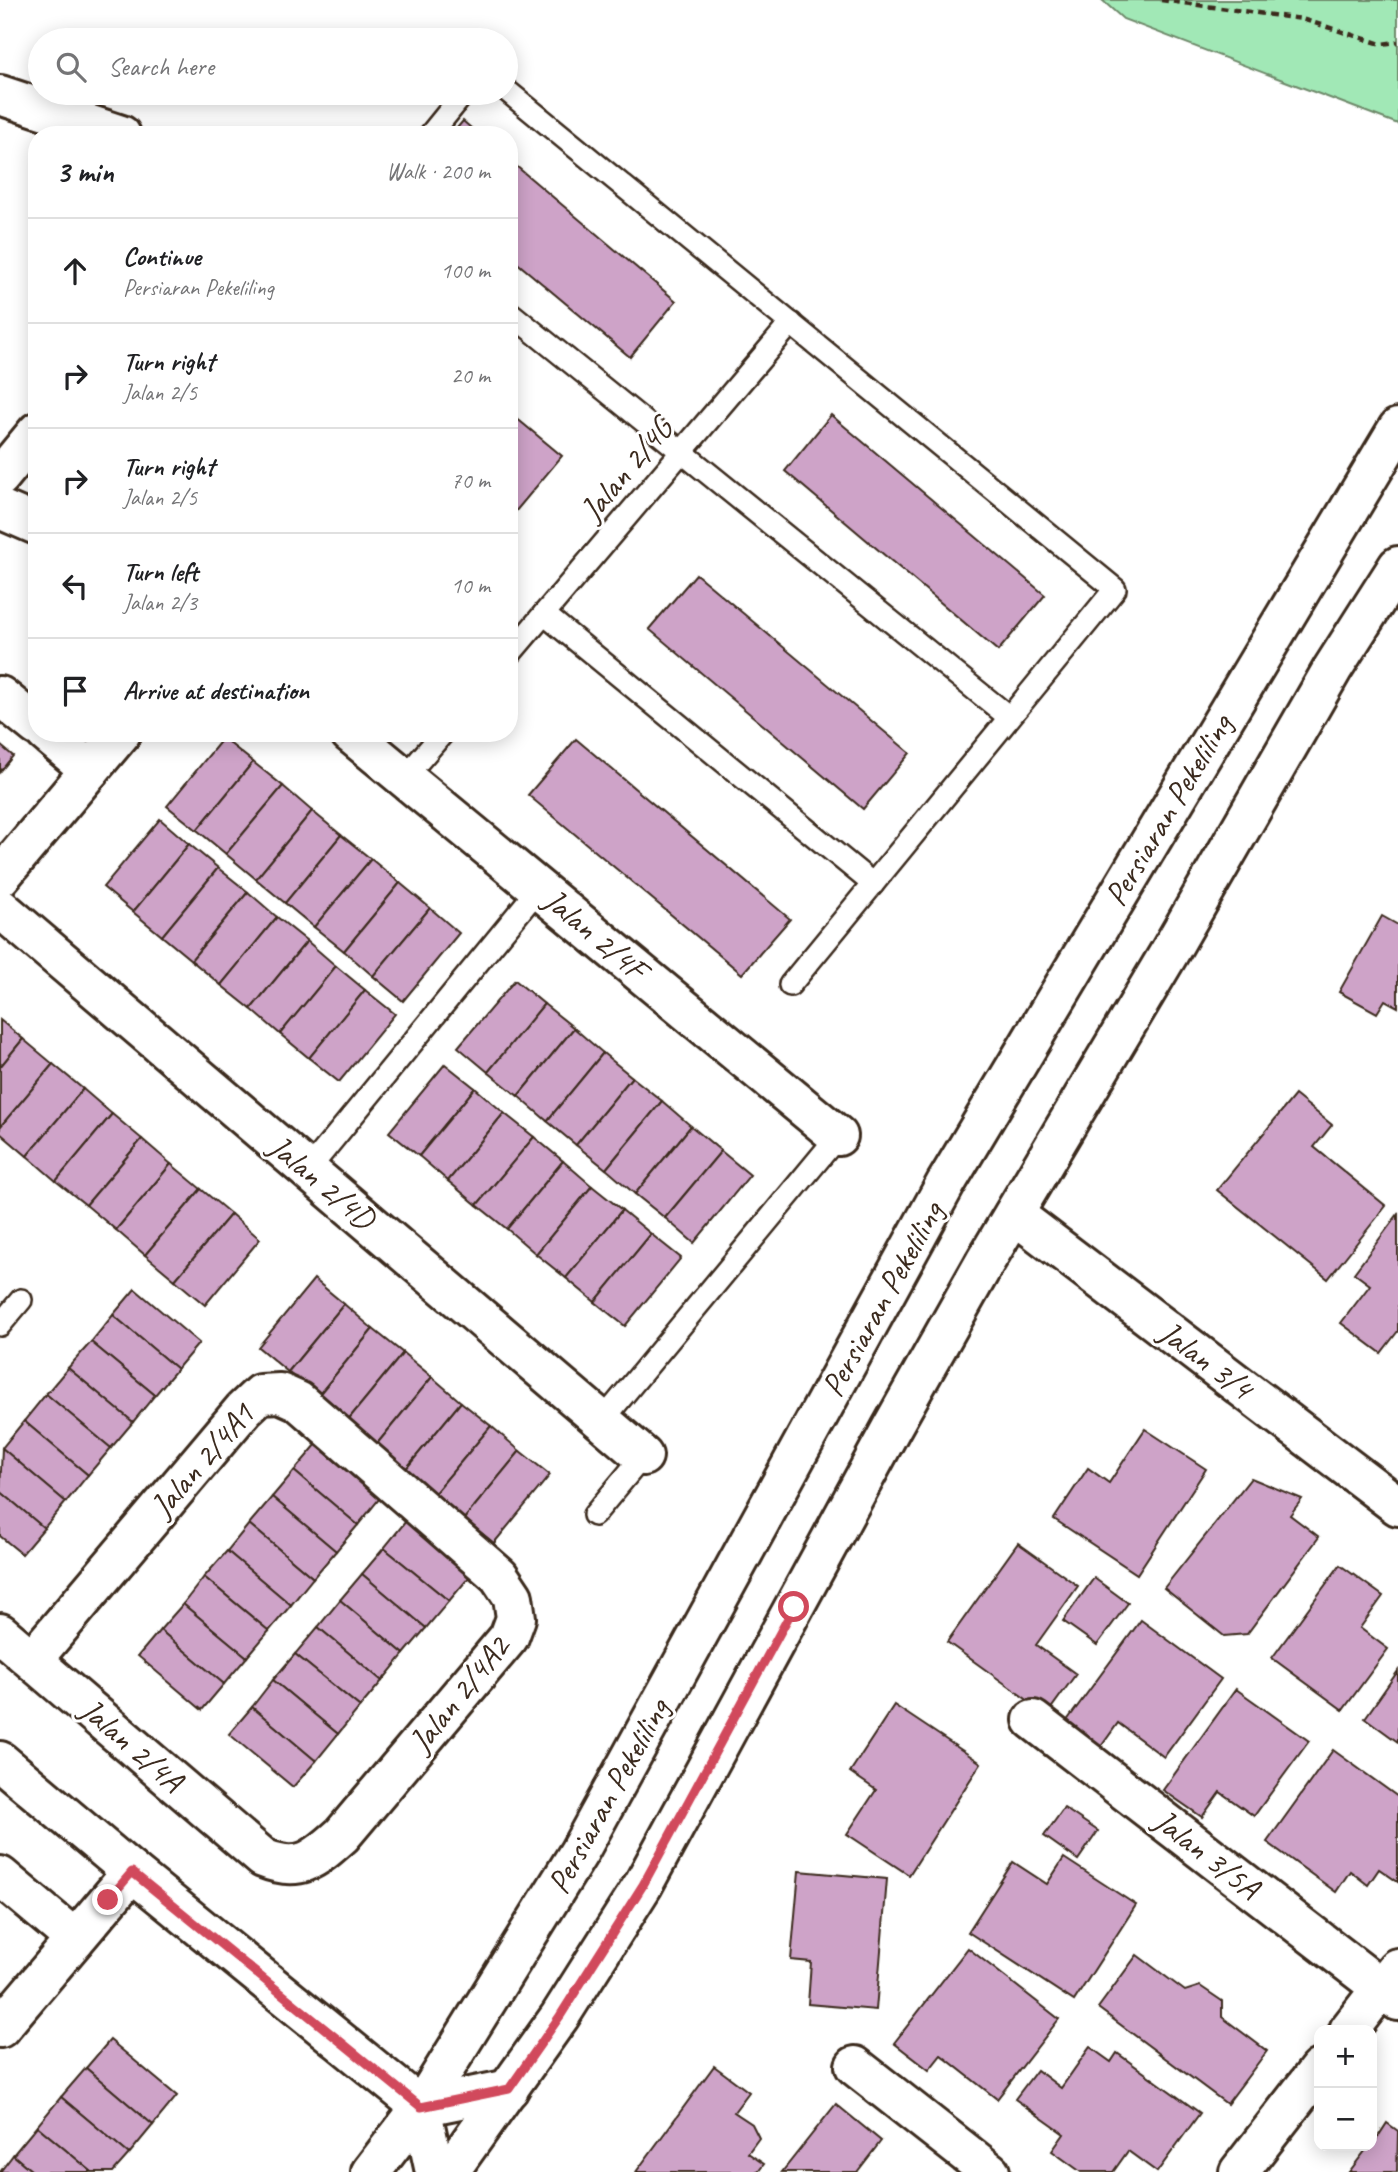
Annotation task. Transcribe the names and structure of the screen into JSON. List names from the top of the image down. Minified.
{"streets":{"street":["Persiaran Pekeliling","Jalan 2/4F","Jalan 2/4D","Jalan 3/4","Jalan 2/4A1","Jalan 2/4A2","Jalan 2/4A","Jalan 3/5A"],"lane":["Jalan 2/4G"]},"crossings":[["Jalan 2/4A1","Jalan 2/4A2"],["Jalan 2/4A1","Jalan 2/4A"],["Jalan 2/4A2","Jalan 2/4A"]],"page":{"search":"Search here","heading":["3 min","Walk · 200 m"],"list":[["Continue","Persiaran Pekeliling","100 m"],["Turn right","Jalan 2/5","20 m"],["Turn right","Jalan 2/5","70 m"],["Turn left","Jalan 2/3","10 m"],"Arrive at destination"],"map_buttons":["+","−"]}}
